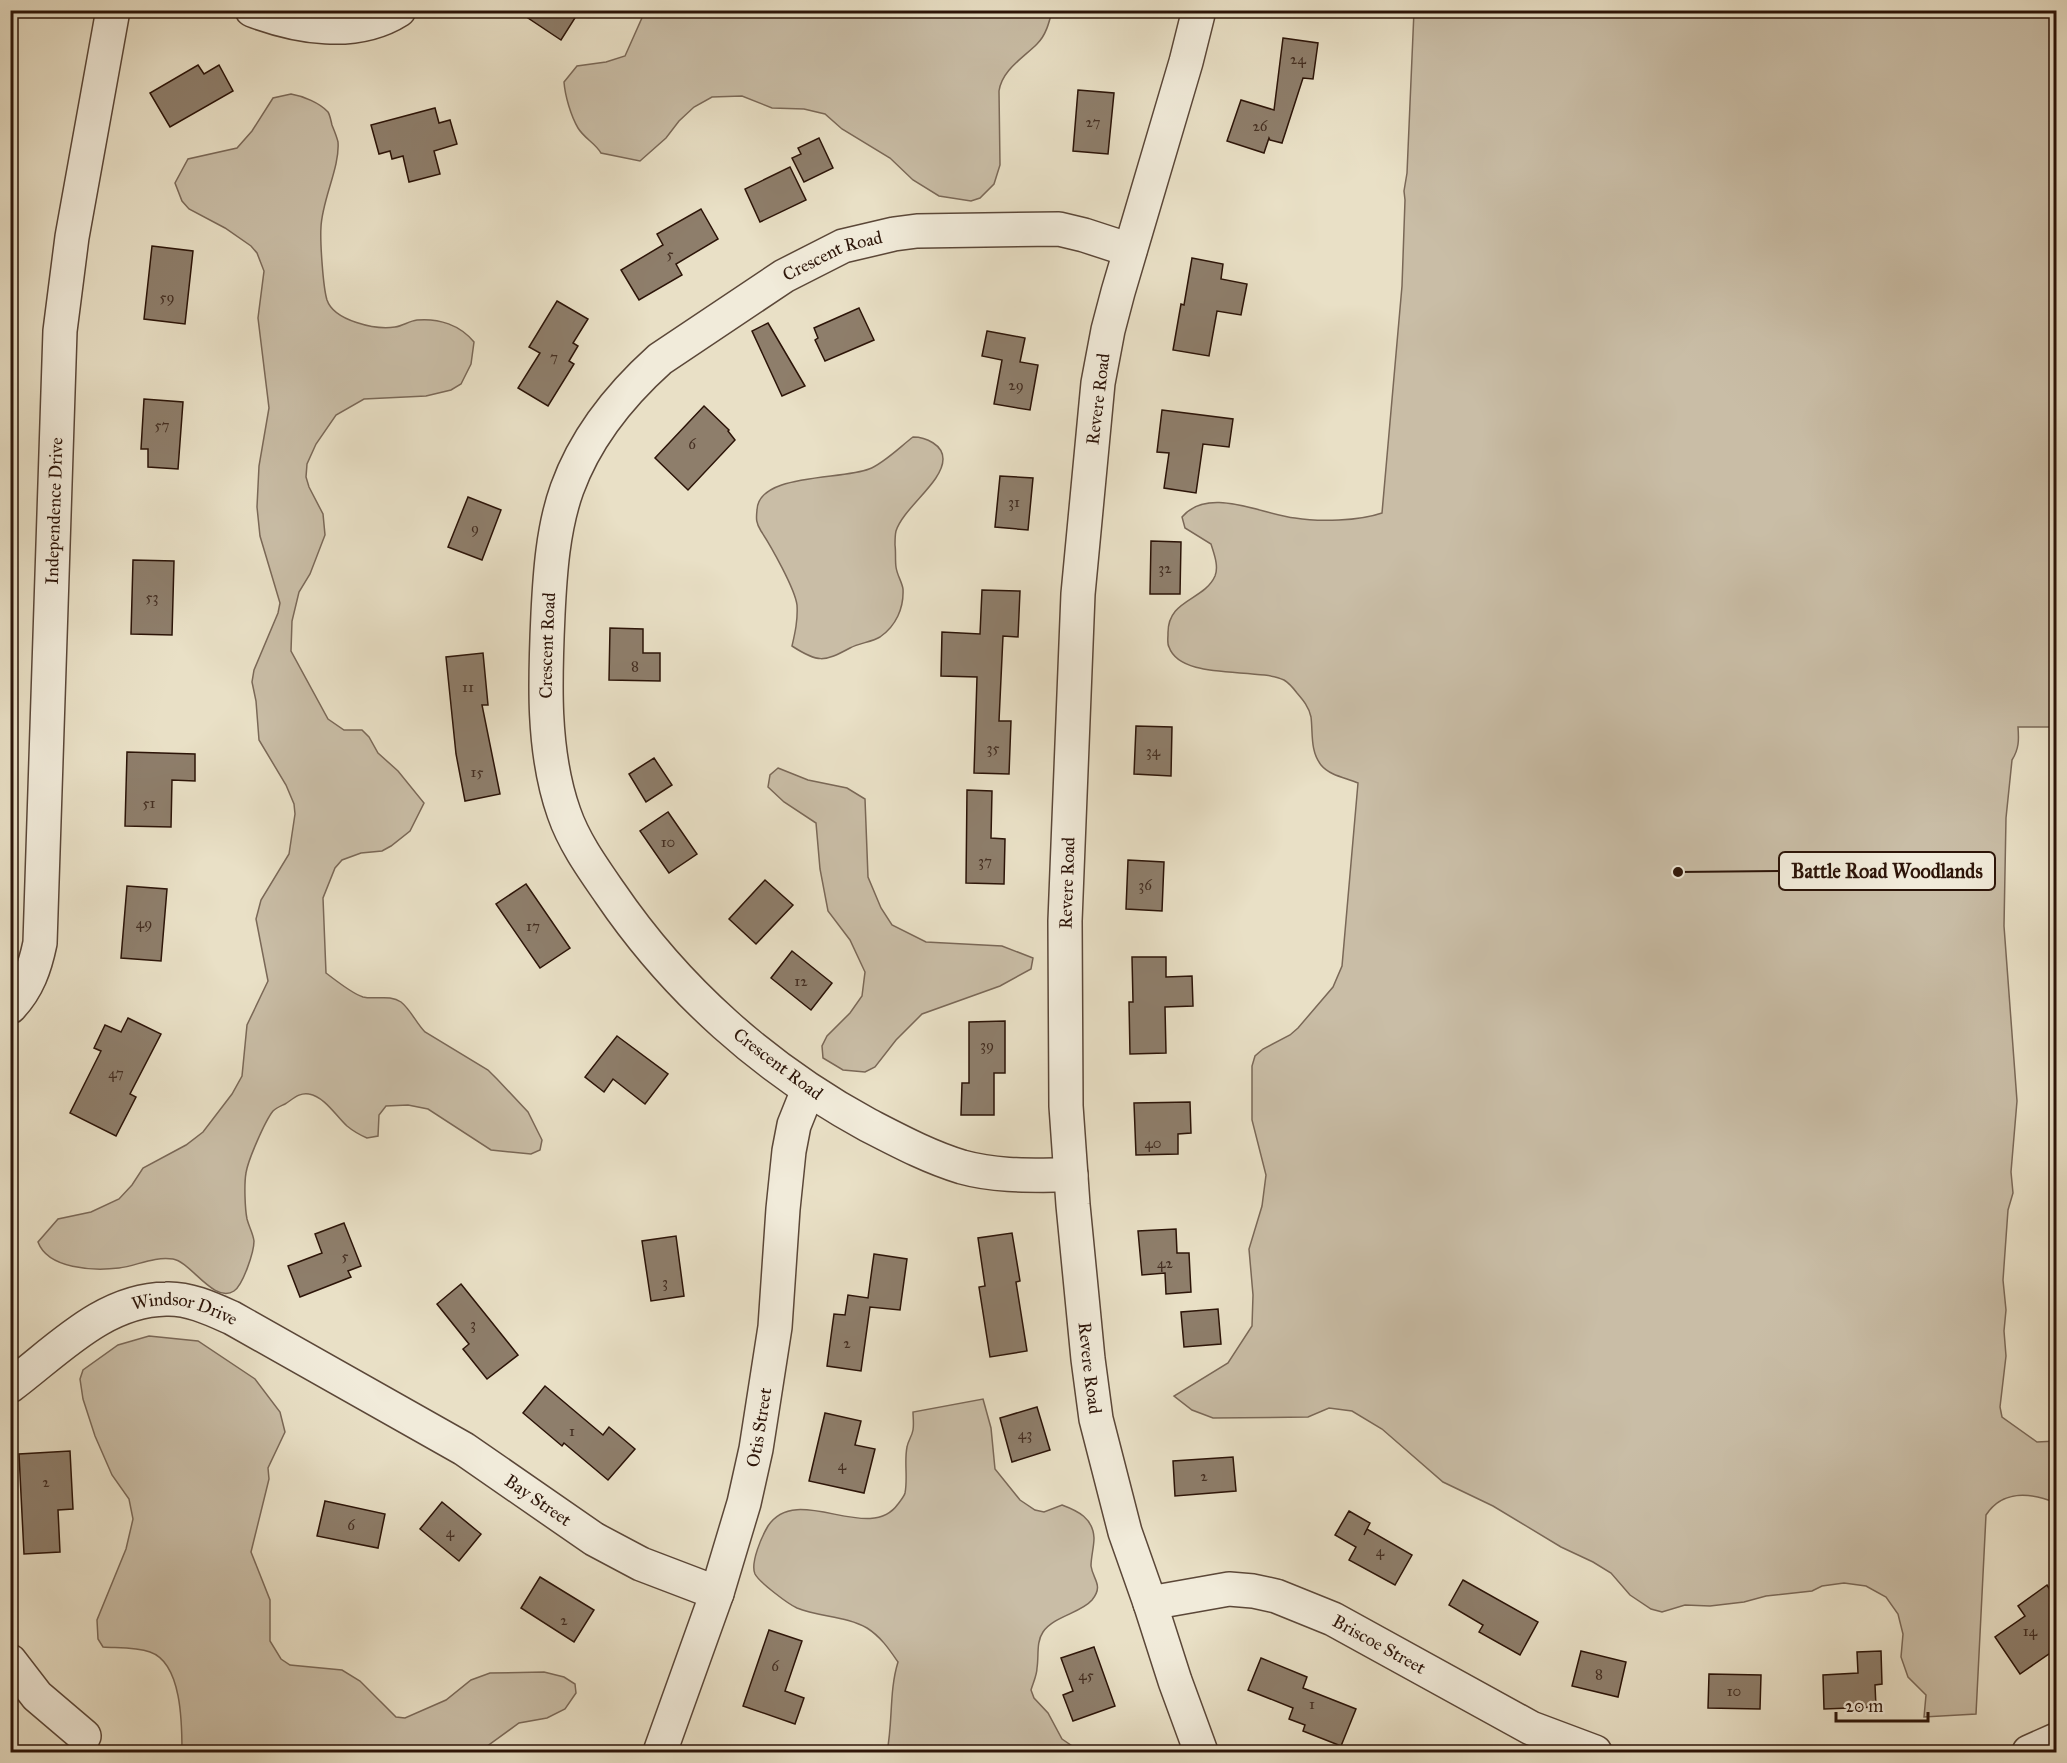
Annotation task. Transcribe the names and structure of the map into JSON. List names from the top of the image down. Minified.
{"streets":{"street":["Crescent Road","Revere Road","Independence Drive","Windsor Drive","Otis Street","Bay Street","Briscoe Street"]},"crossings":[["Crescent Road","Revere Road"],["Crescent Road","Otis Street"],["Revere Road","Briscoe Street"],["Windsor Drive","Bay Street"],["Otis Street","Bay Street"]],"places":["Battle Road Woodlands"],"house_numbers":["24","27","26","5","59","7","29","57","6","31","9","32","53","8","11","35","34","15","51","10","37","36","49","17","12","39","47","40","5","42","3","3","2","1","43","4","2","2","6","4","4","2","14","6","8","45","10","1"],"scale_bar":"20 m"}
